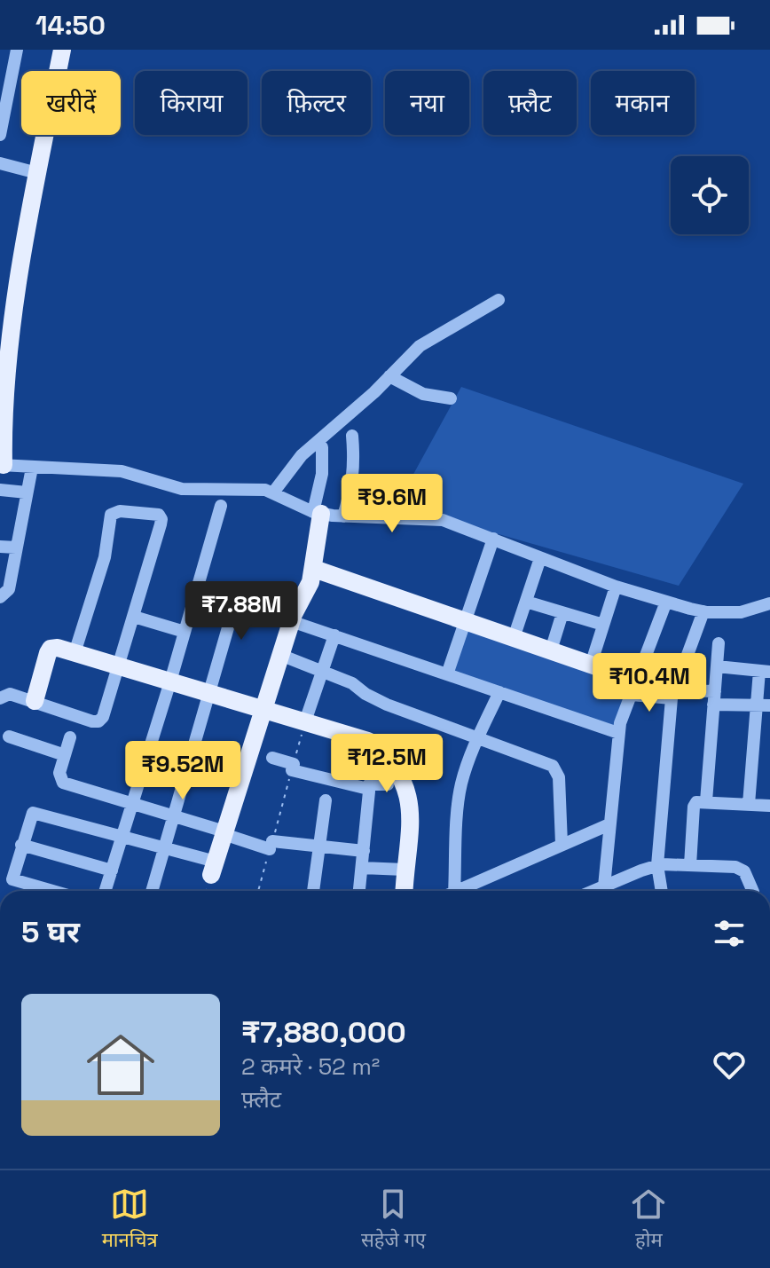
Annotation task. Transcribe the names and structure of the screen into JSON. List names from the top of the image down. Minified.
{"page":{"status":"14:50","chip":["खरीदें","किराया","फ़िल्टर","नया","फ़्लैट","मकान"],"price":["₹9.6M","₹7.88M","₹10.4M","₹12.5M","₹9.52M"],"heading":"5 घर","list":[{"name":"₹7,880,000","note":"2 कमरे · 52 m² · फ़्लैट"}],"tabs":["मानचित्र","सहेजे गए","होम"]}}
